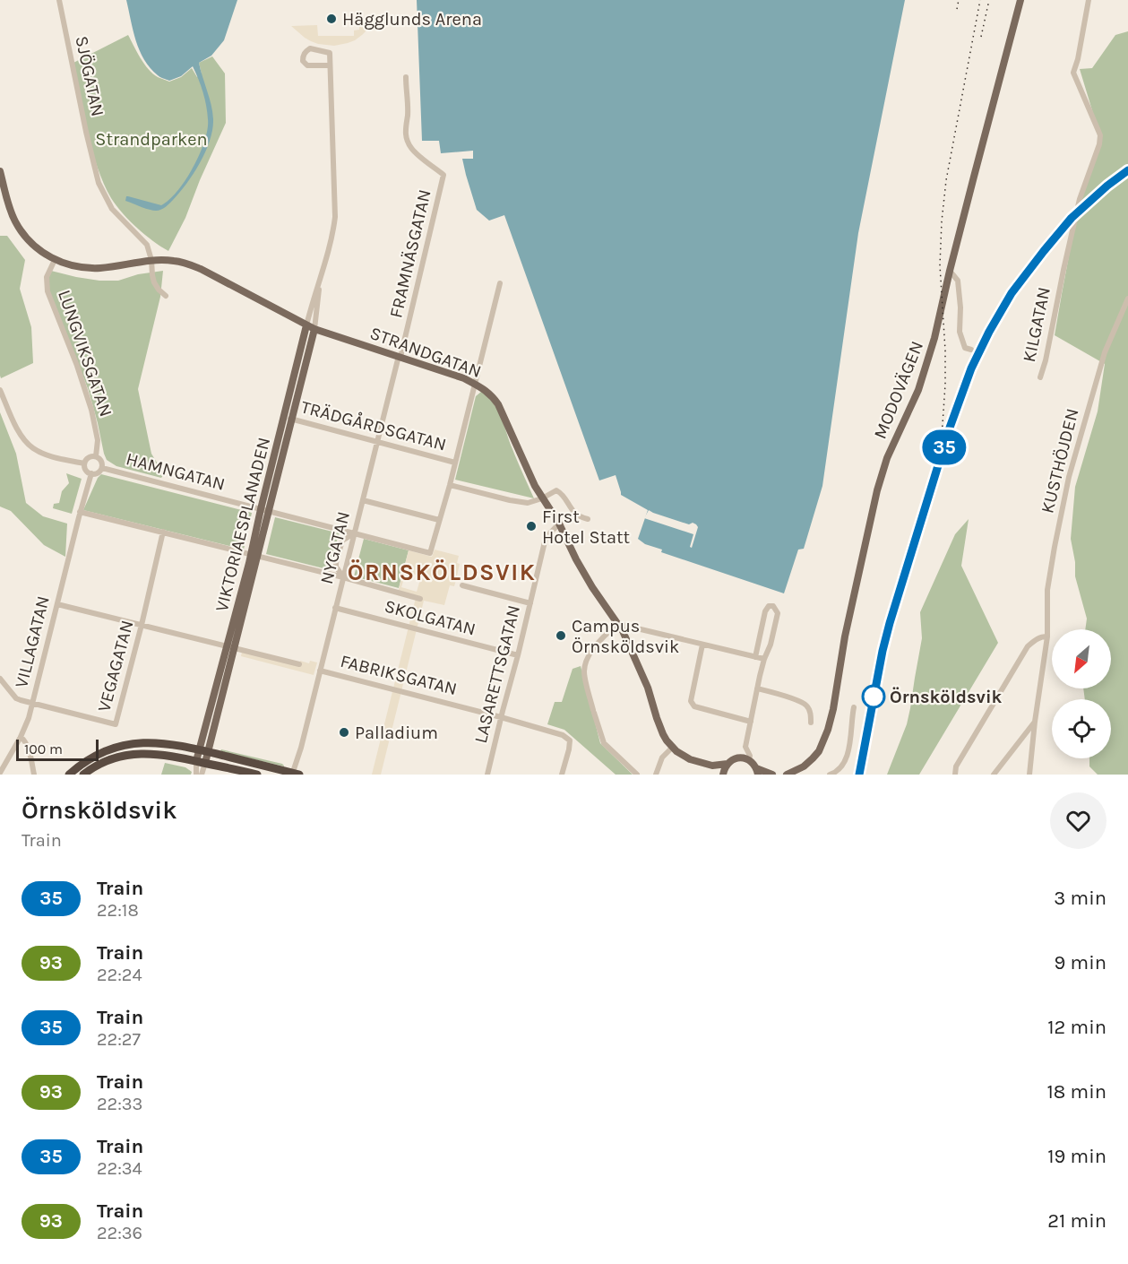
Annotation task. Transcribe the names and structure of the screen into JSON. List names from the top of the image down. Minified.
{"streets":{"main road":["STRANDGATAN","MODOVÄGEN","VIKTORIAESPLANADEN"],"street":["SJÖGATAN","FRAMNÄSGATAN","KILGATAN","LUNGVIKSGATAN","TRÄDGÅRDSGATAN","KUSTHÖJDEN","HAMNGATAN","NYGATAN","SKOLGATAN","VILLAGATAN","VEGAGATAN","LASARETTSGATAN","FABRIKSGATAN"]},"crossings":[["SJÖGATAN","STRANDGATAN"],["FRAMNÄSGATAN","STRANDGATAN"],["FRAMNÄSGATAN","NYGATAN"],["STRANDGATAN","LUNGVIKSGATAN"],["STRANDGATAN","VIKTORIAESPLANADEN"],["STRANDGATAN","NYGATAN"],["STRANDGATAN","LASARETTSGATAN"],["LUNGVIKSGATAN","HAMNGATAN"],["LUNGVIKSGATAN","VILLAGATAN"],["TRÄDGÅRDSGATAN","VIKTORIAESPLANADEN"],["TRÄDGÅRDSGATAN","NYGATAN"],["HAMNGATAN","VIKTORIAESPLANADEN"],["HAMNGATAN","NYGATAN"],["HAMNGATAN","VILLAGATAN"],["NYGATAN","SKOLGATAN"],["NYGATAN","FABRIKSGATAN"],["SKOLGATAN","LASARETTSGATAN"],["VILLAGATAN","VEGAGATAN"],["LASARETTSGATAN","FABRIKSGATAN"]],"districts":["ÖRNSKÖLDSVIK"],"parks":["Strandparken"],"places":["Hägglunds Arena","First Hotel Statt","Campus Örnsköldsvik","Örnsköldsvik","Palladium"],"scale_bar":"100 m","north":"bottom left","page":{"on_map":"35","scale":"100 m","heading":["Örnsköldsvik","Train"],"list":[{"mark":"35","name":"Train","note":"22:18","value":"3 min"},{"mark":"93","name":"Train","note":"22:24","value":"9 min"},{"mark":"35","name":"Train","note":"22:27","value":"12 min"},{"mark":"93","name":"Train","note":"22:33","value":"18 min"},{"mark":"35","name":"Train","note":"22:34","value":"19 min"},{"mark":"93","name":"Train","note":"22:36","value":"21 min"}]}}
